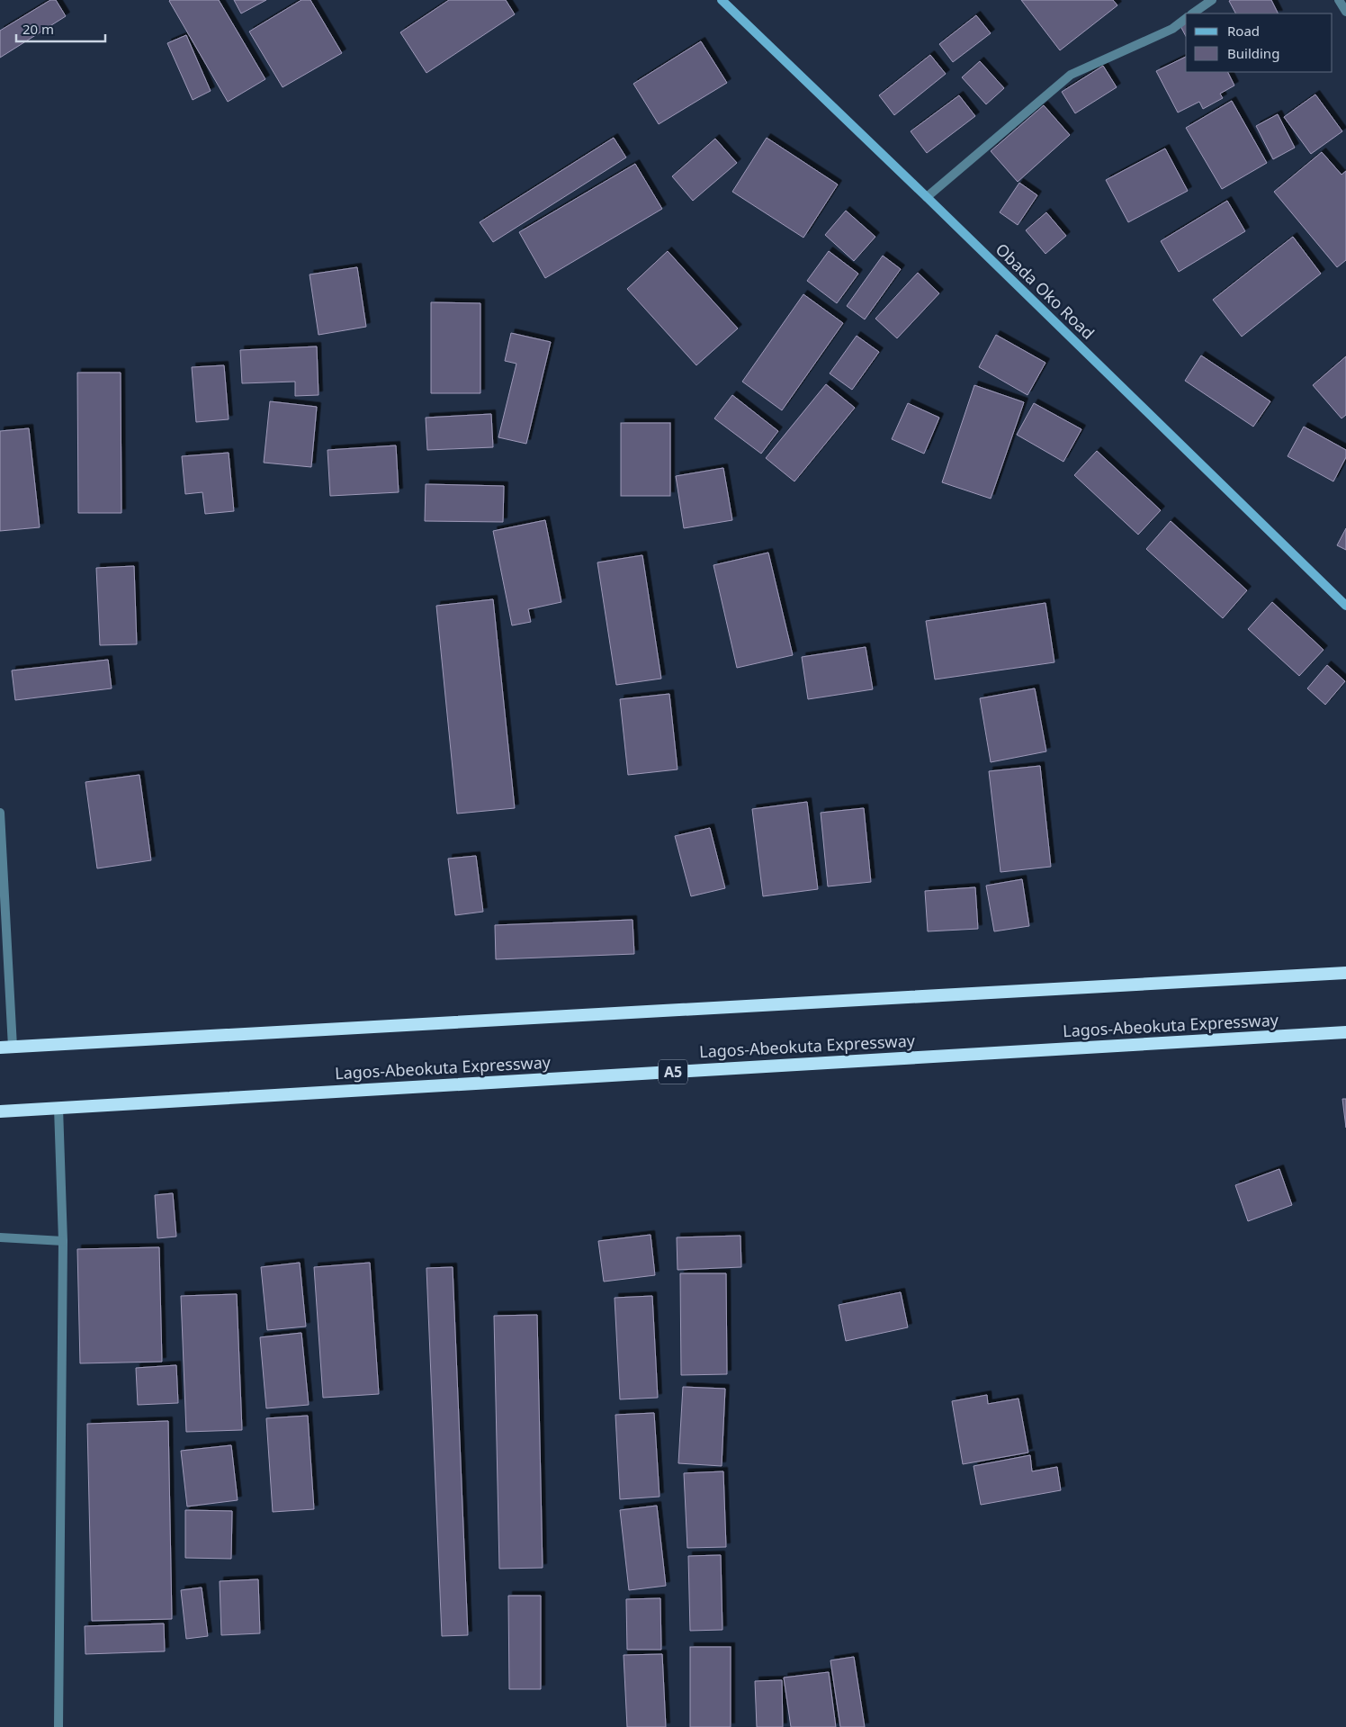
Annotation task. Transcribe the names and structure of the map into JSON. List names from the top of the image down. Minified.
{"streets":{"highway":["Lagos-Abeokuta Expressway","A5"],"main road":["Obada Oko Road"]},"legend":["Road","Building"],"scale_bar":"20 m"}
